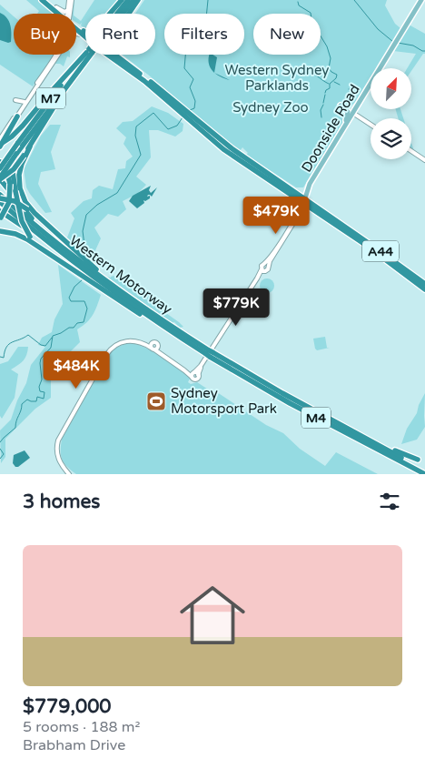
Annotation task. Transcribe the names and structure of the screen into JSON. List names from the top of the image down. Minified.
{"streets":{"highway":["M7","A44","Western Motorway","M4"],"main road":["Doonside Road"]},"crossings":[["Doonside Road","A44"]],"parks":["Western Sydney Parklands","Sydney Zoo"],"places":{"sports":["Sydney Motorsport Park"]},"north":"top right","page":{"chip":["Buy","Rent","Filters","New"],"price":["$479K","$779K","$484K"],"heading":"3 homes","list":[{"name":"$779,000","note":"5 rooms · 188 m² · Brabham Drive"}]}}
